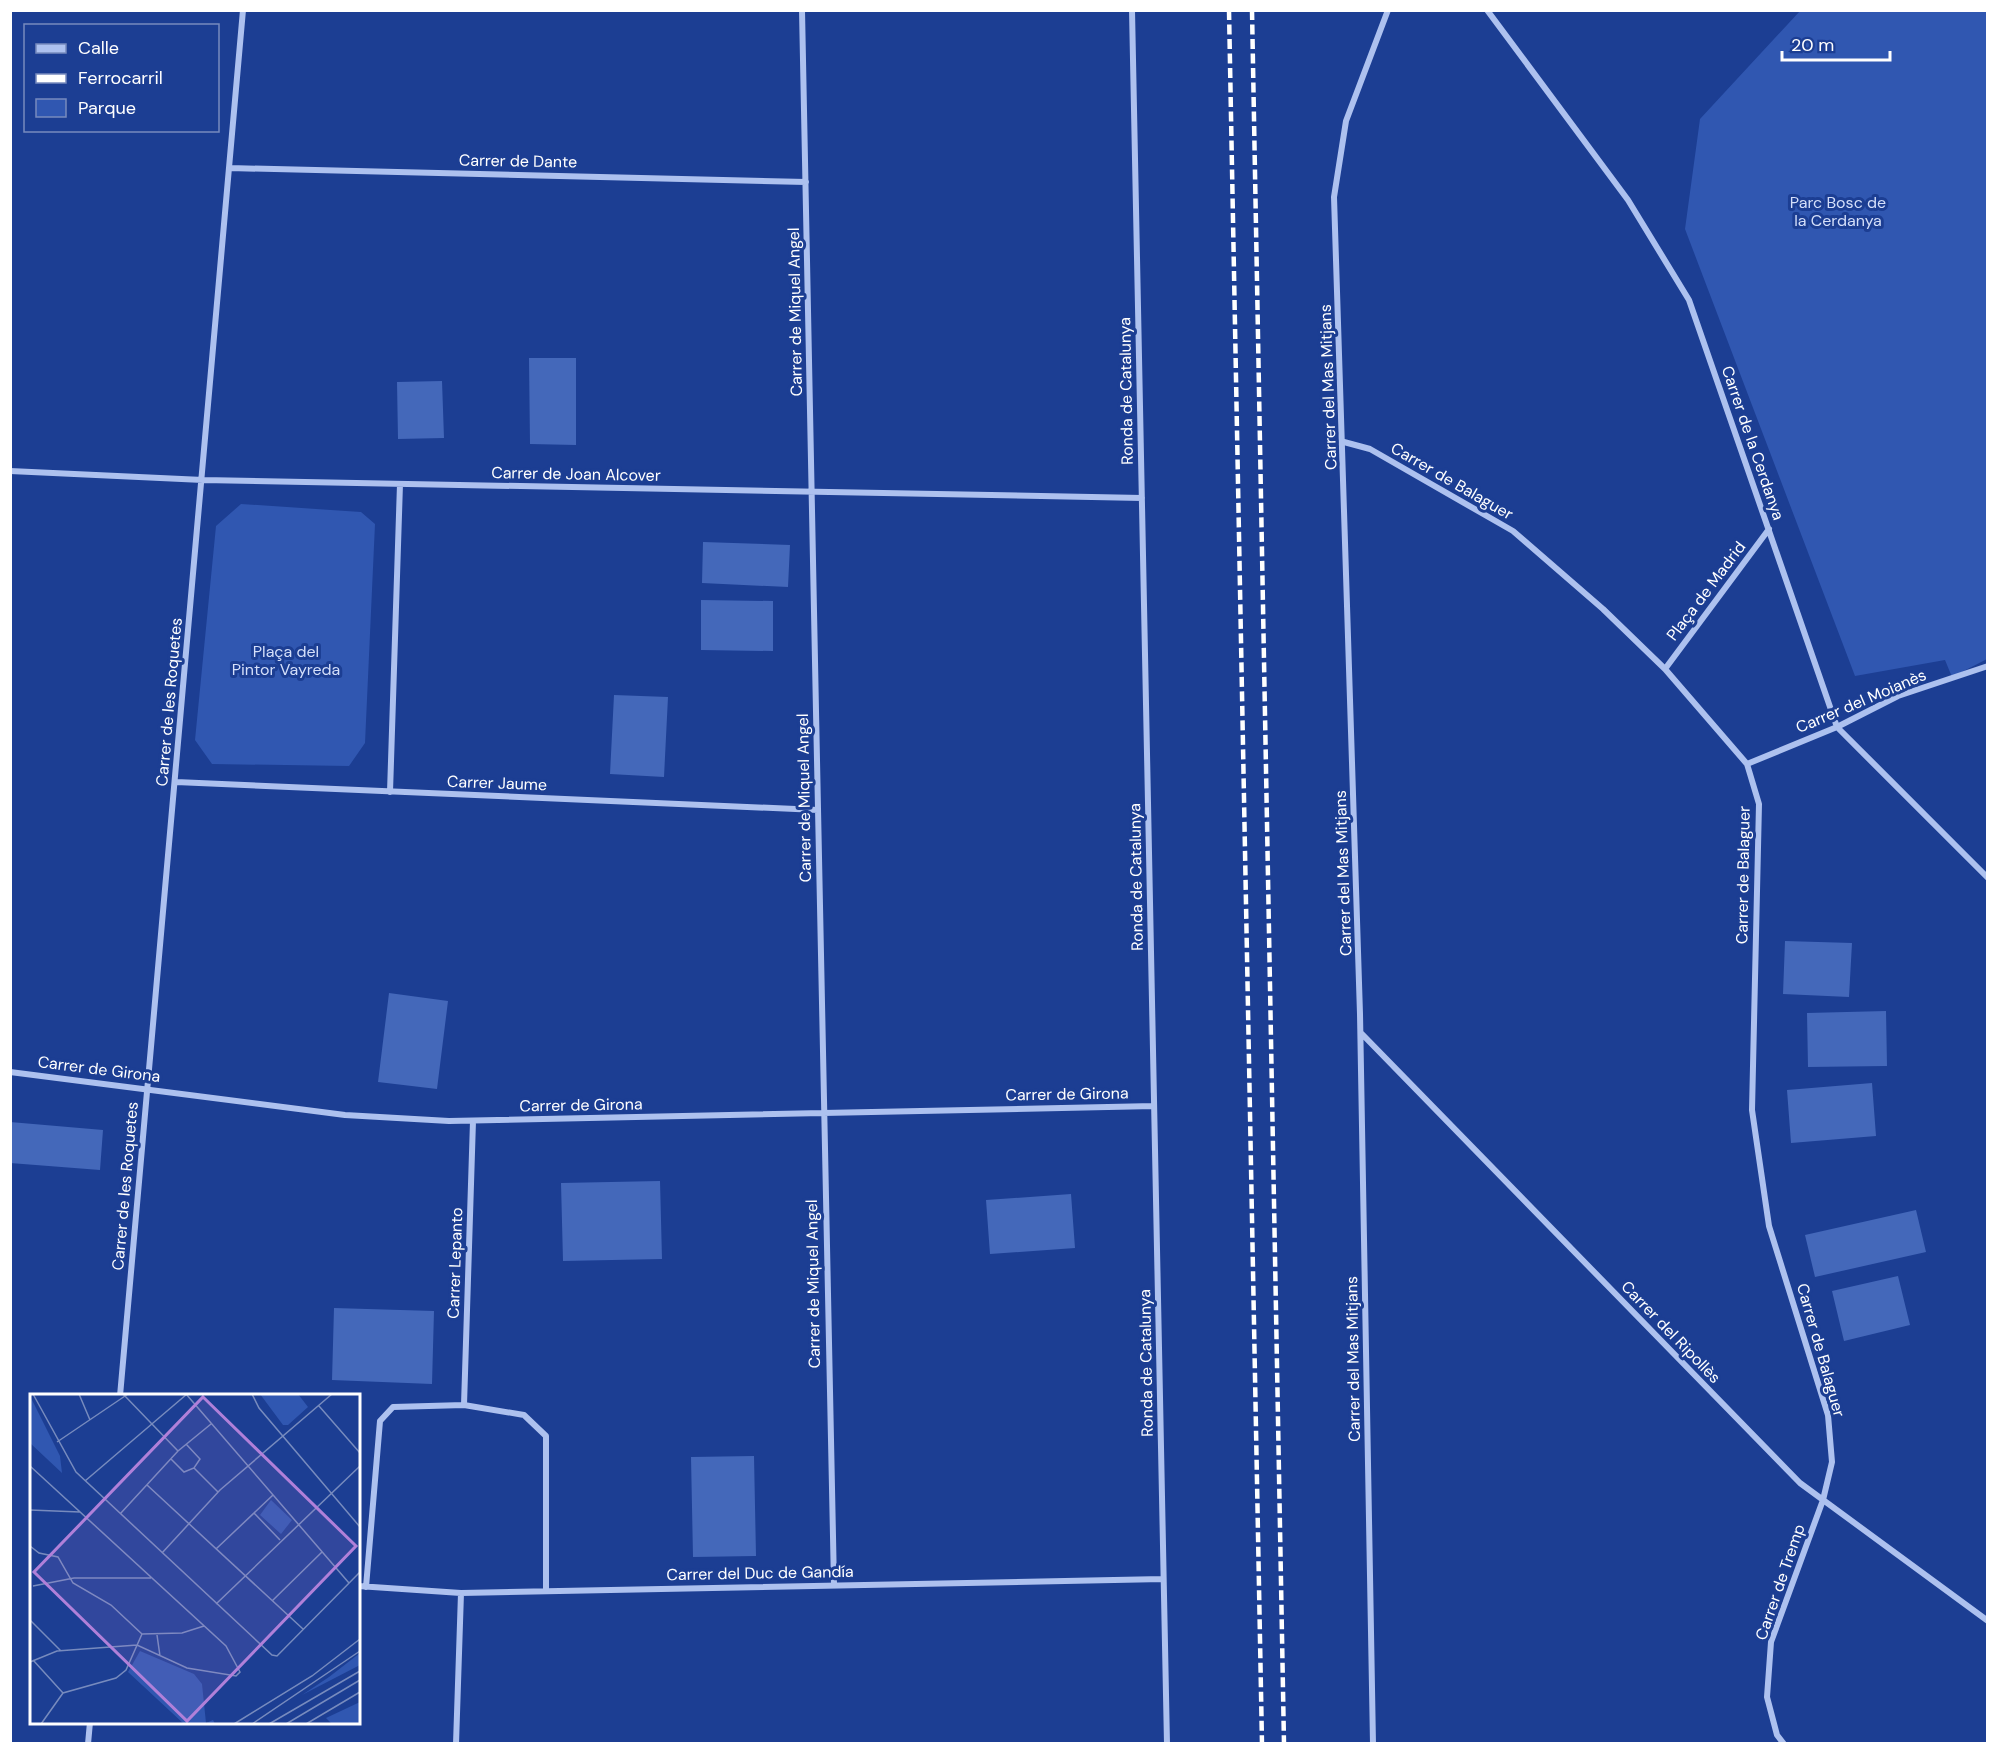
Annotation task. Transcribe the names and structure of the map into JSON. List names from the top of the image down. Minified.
{"streets":{"street":["Carrer de Dante","Carrer de Miquel Angel","Carrer del Mas Mitjans","Ronda de Catalunya","Carrer de la Cerdanya","Carrer de Joan Alcover","Carrer de Balaguer","Plaça de Madrid","Carrer del Moianès","Carrer de les Roquetes","Carrer Jaume","Carrer de Girona","Carrer Lepanto","Carrer del Ripollès","Carrer del Duc de Gandía","Carrer de Tremp"]},"crossings":[["Carrer de Dante","Carrer de Miquel Angel"],["Carrer de Dante","Carrer de les Roquetes"],["Carrer de Miquel Angel","Carrer de Joan Alcover"],["Carrer de Miquel Angel","Carrer Jaume"],["Carrer de Miquel Angel","Carrer de Girona"],["Carrer de Miquel Angel","Carrer del Duc de Gandía"],["Carrer del Mas Mitjans","Carrer de Balaguer"],["Carrer del Mas Mitjans","Carrer del Ripollès"],["Ronda de Catalunya","Carrer de Joan Alcover"],["Ronda de Catalunya","Carrer de Girona"],["Ronda de Catalunya","Carrer del Duc de Gandía"],["Carrer de la Cerdanya","Plaça de Madrid"],["Carrer de la Cerdanya","Carrer del Moianès"],["Carrer de Joan Alcover","Carrer de les Roquetes"],["Carrer de Balaguer","Plaça de Madrid"],["Carrer de Balaguer","Carrer del Moianès"],["Carrer de Balaguer","Carrer del Ripollès"],["Carrer de Balaguer","Carrer de Tremp"],["Carrer de les Roquetes","Carrer Jaume"],["Carrer de les Roquetes","Carrer de Girona"],["Carrer de Girona","Carrer Lepanto"],["Carrer del Ripollès","Carrer de Tremp"]],"parks":["Parc Bosc de la Cerdanya","Plaça del Pintor Vayreda"],"legend":["Calle","Ferrocarril","Parque"],"scale_bar":"20 m"}
